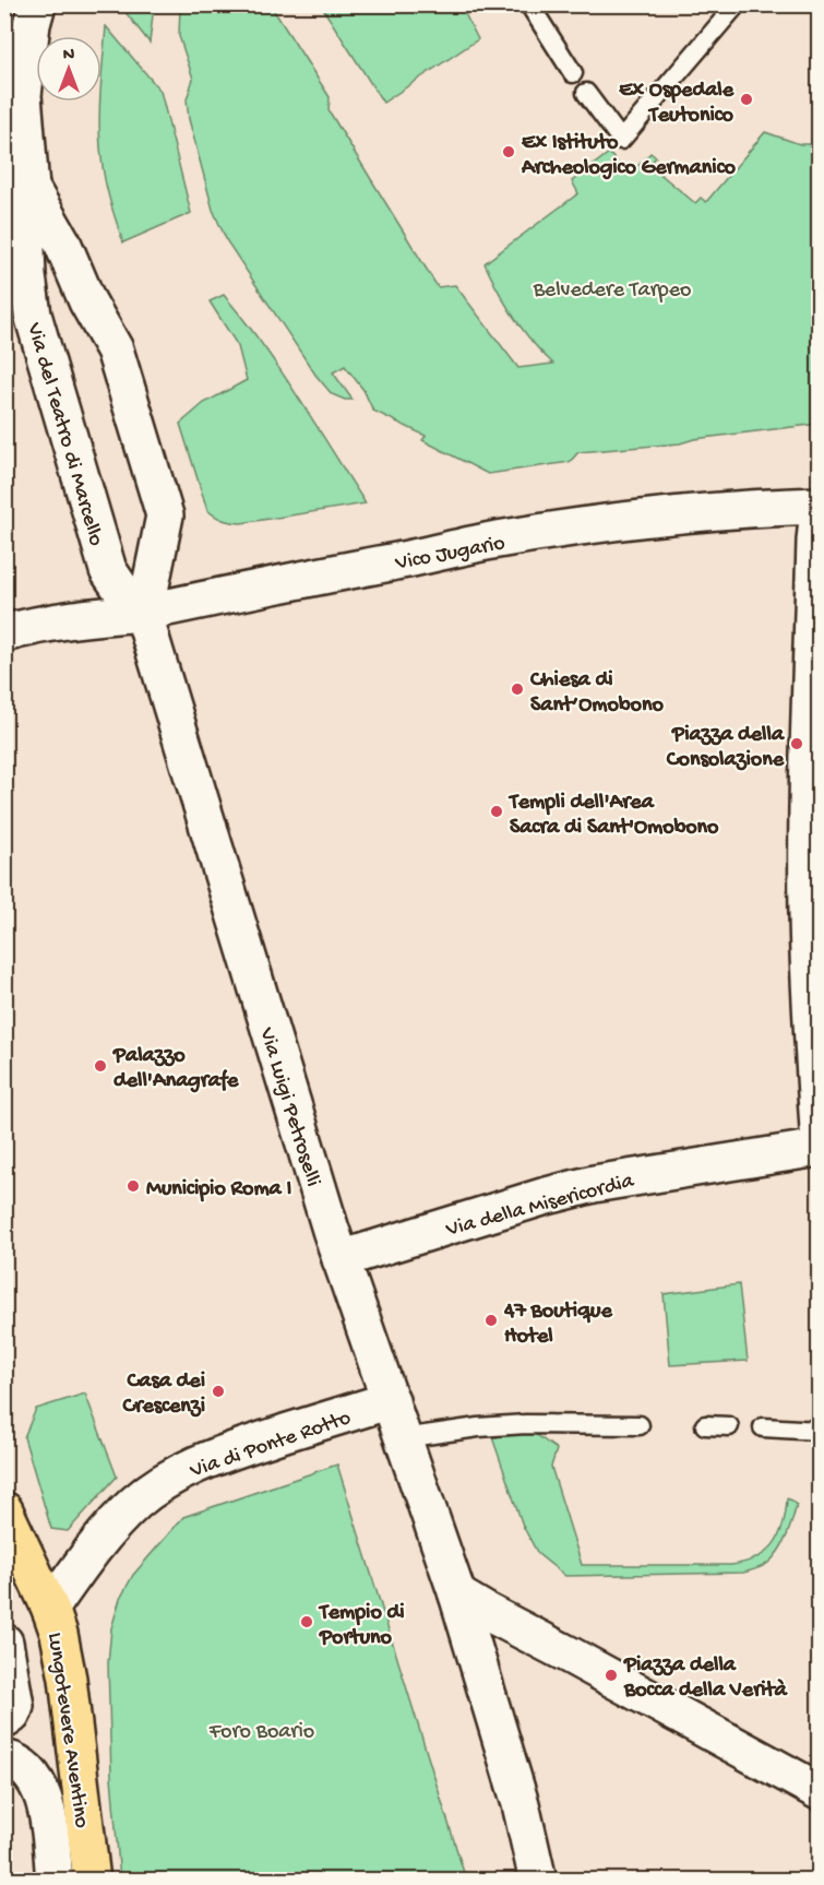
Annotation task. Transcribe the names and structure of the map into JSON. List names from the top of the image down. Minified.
{"streets":{"main road":["Lungotevere Aventino"],"street":["Via del Teatro di Marcello","Vico Jugario","Via Luigi Petroselli","Via della Misericordia","Via di Ponte Rotto"]},"crossings":[["Via del Teatro di Marcello","Vico Jugario"],["Via del Teatro di Marcello","Via Luigi Petroselli"],["Vico Jugario","Via Luigi Petroselli"],["Via Luigi Petroselli","Via della Misericordia"],["Via Luigi Petroselli","Via di Ponte Rotto"],["Via di Ponte Rotto","Lungotevere Aventino"]],"parks":["Belvedere Tarpeo","Foro Boario"],"places":["Ex Ospedale Teutonico","Ex Istituto Archeologico Germanico","Chiesa di Sant’Omobono","Piazza della Consolazione","Templi dell'Area Sacra di Sant'Omobono","Palazzo dell'Anagrafe","Municipio Roma I","47 Boutique Hotel","Casa dei Crescenzi","Tempio di Portuno","Piazza della Bocca della Verità"],"north":"top"}
